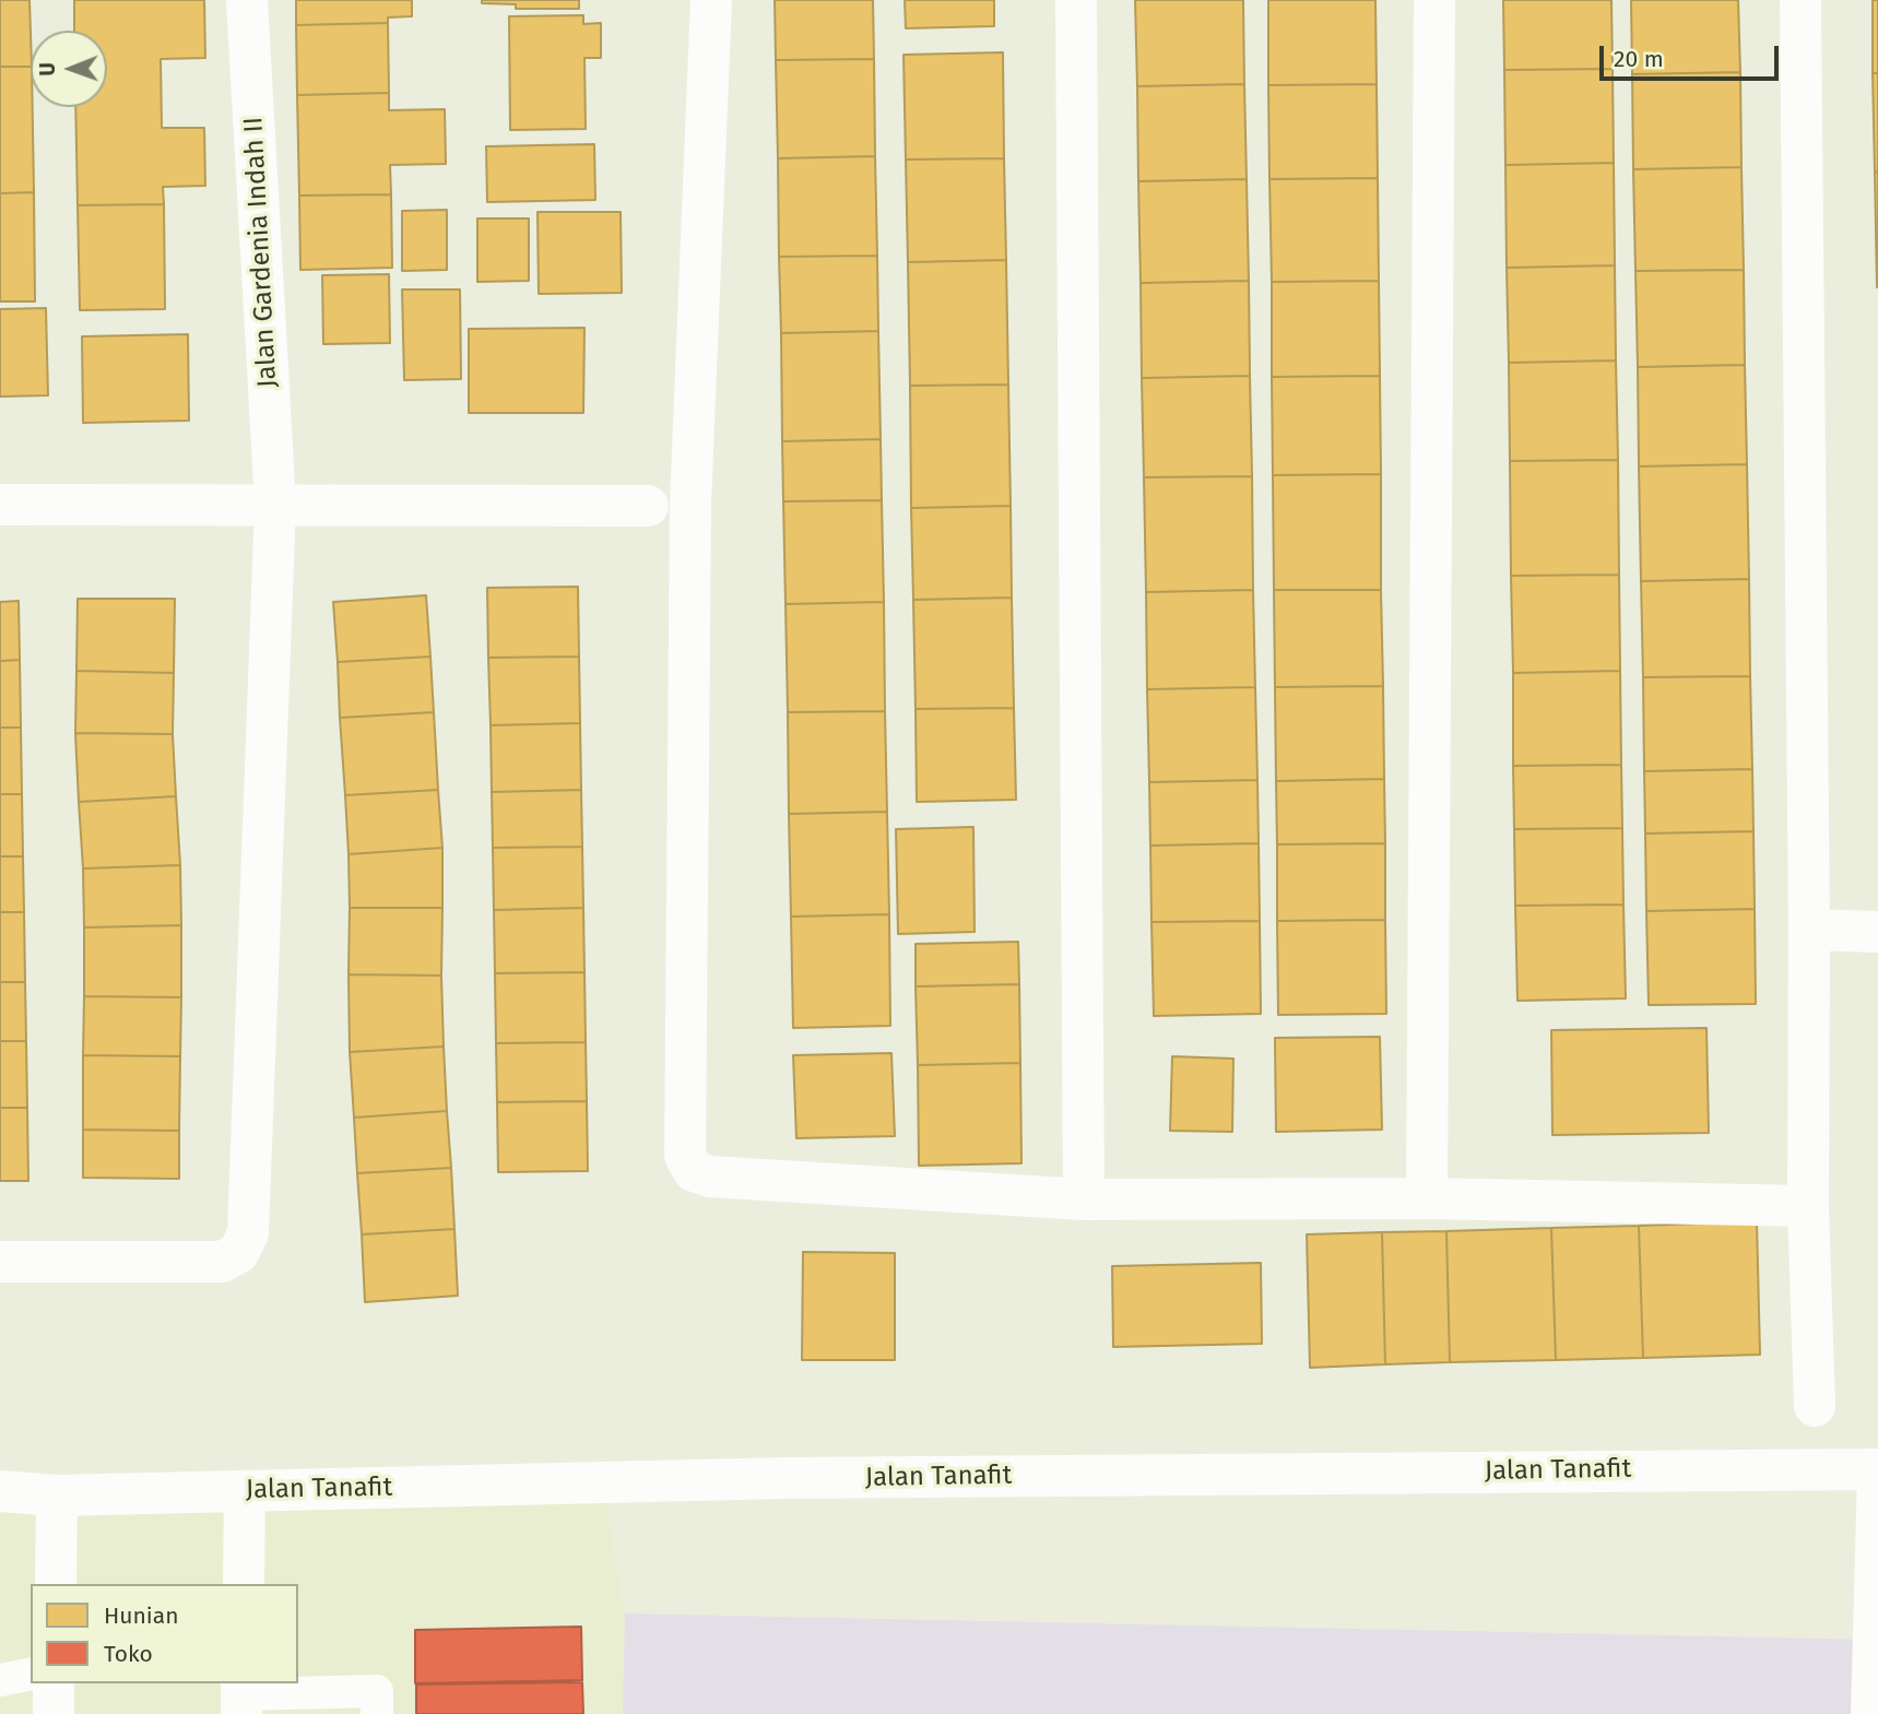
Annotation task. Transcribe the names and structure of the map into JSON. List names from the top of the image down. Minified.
{"streets":{"street":["Jalan Gardenia Indah II","Jalan Tanafit"]},"legend":["Hunian","Toko"],"scale_bar":"20 m","north":"left"}
